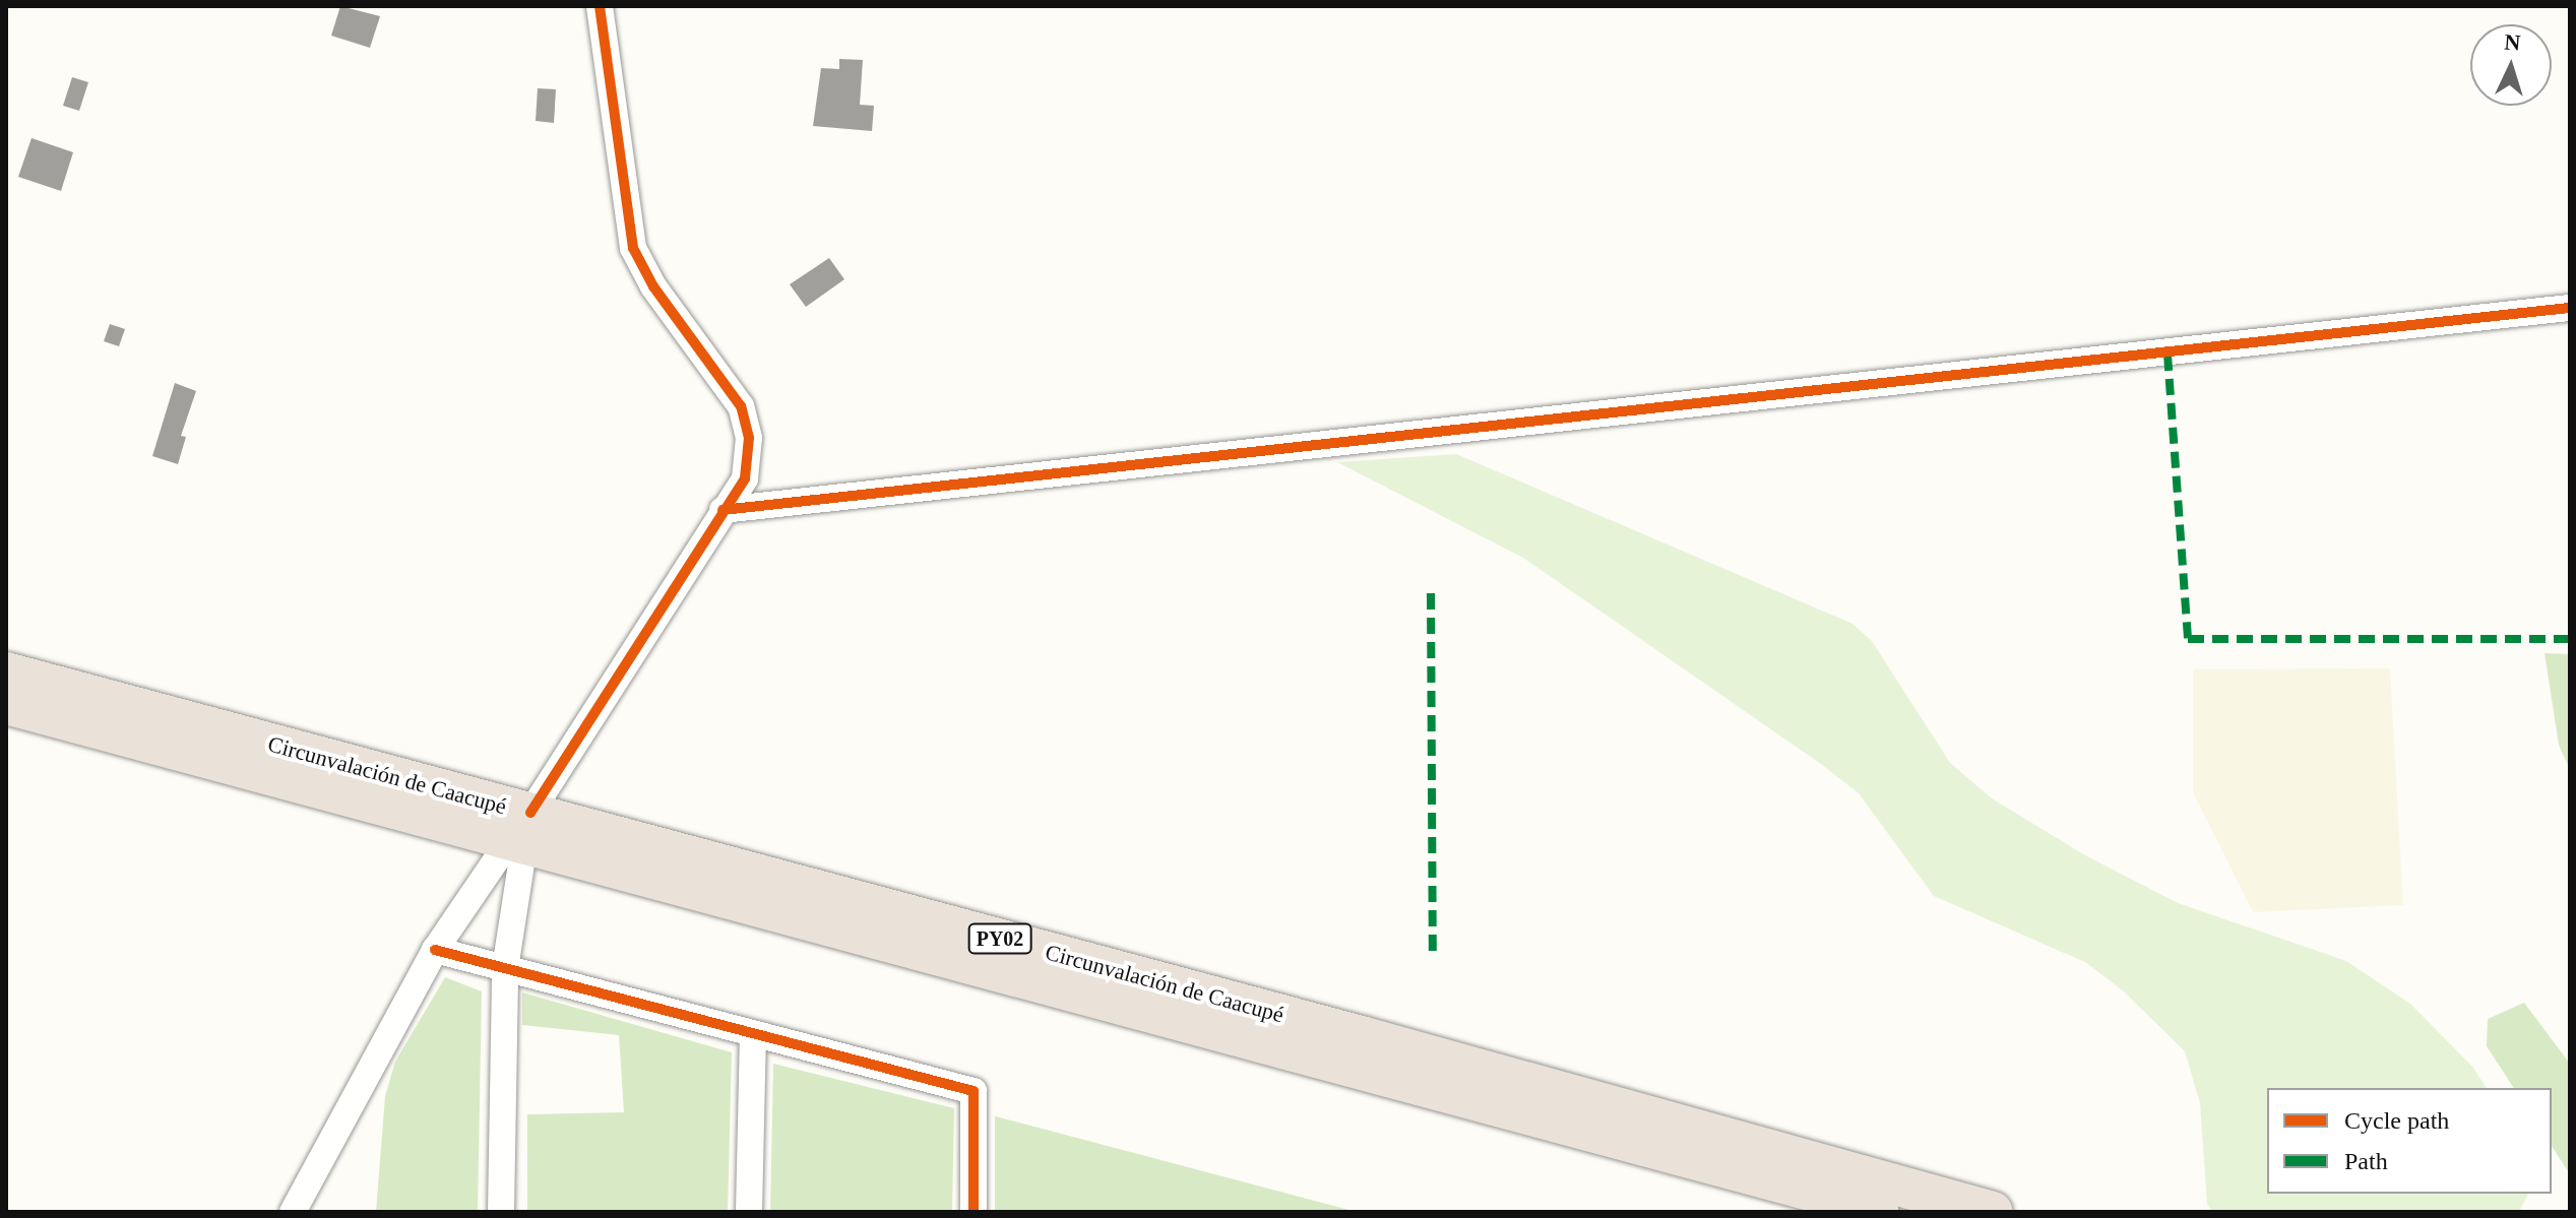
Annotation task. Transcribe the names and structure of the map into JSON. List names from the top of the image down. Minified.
{"streets":{"highway":["Circunvalación de Caacupé","PY02"]},"legend":["Cycle path","Path"],"north":"top"}
